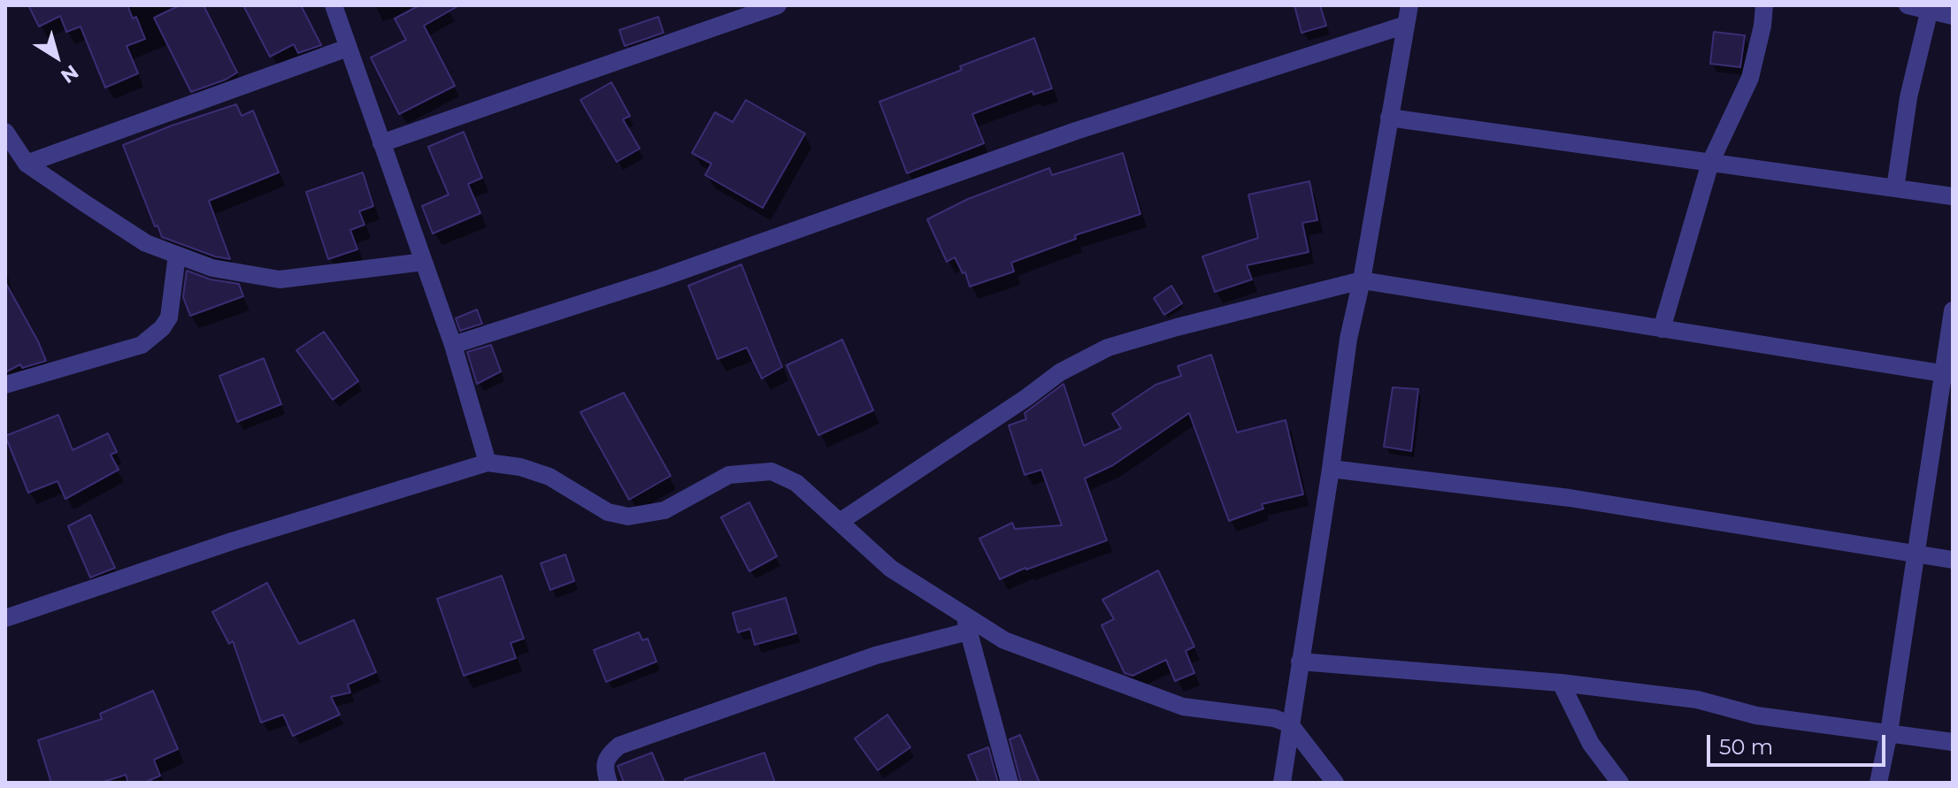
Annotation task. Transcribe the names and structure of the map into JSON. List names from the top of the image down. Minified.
{"scale_bar":"50 m","north":"bottom right"}
